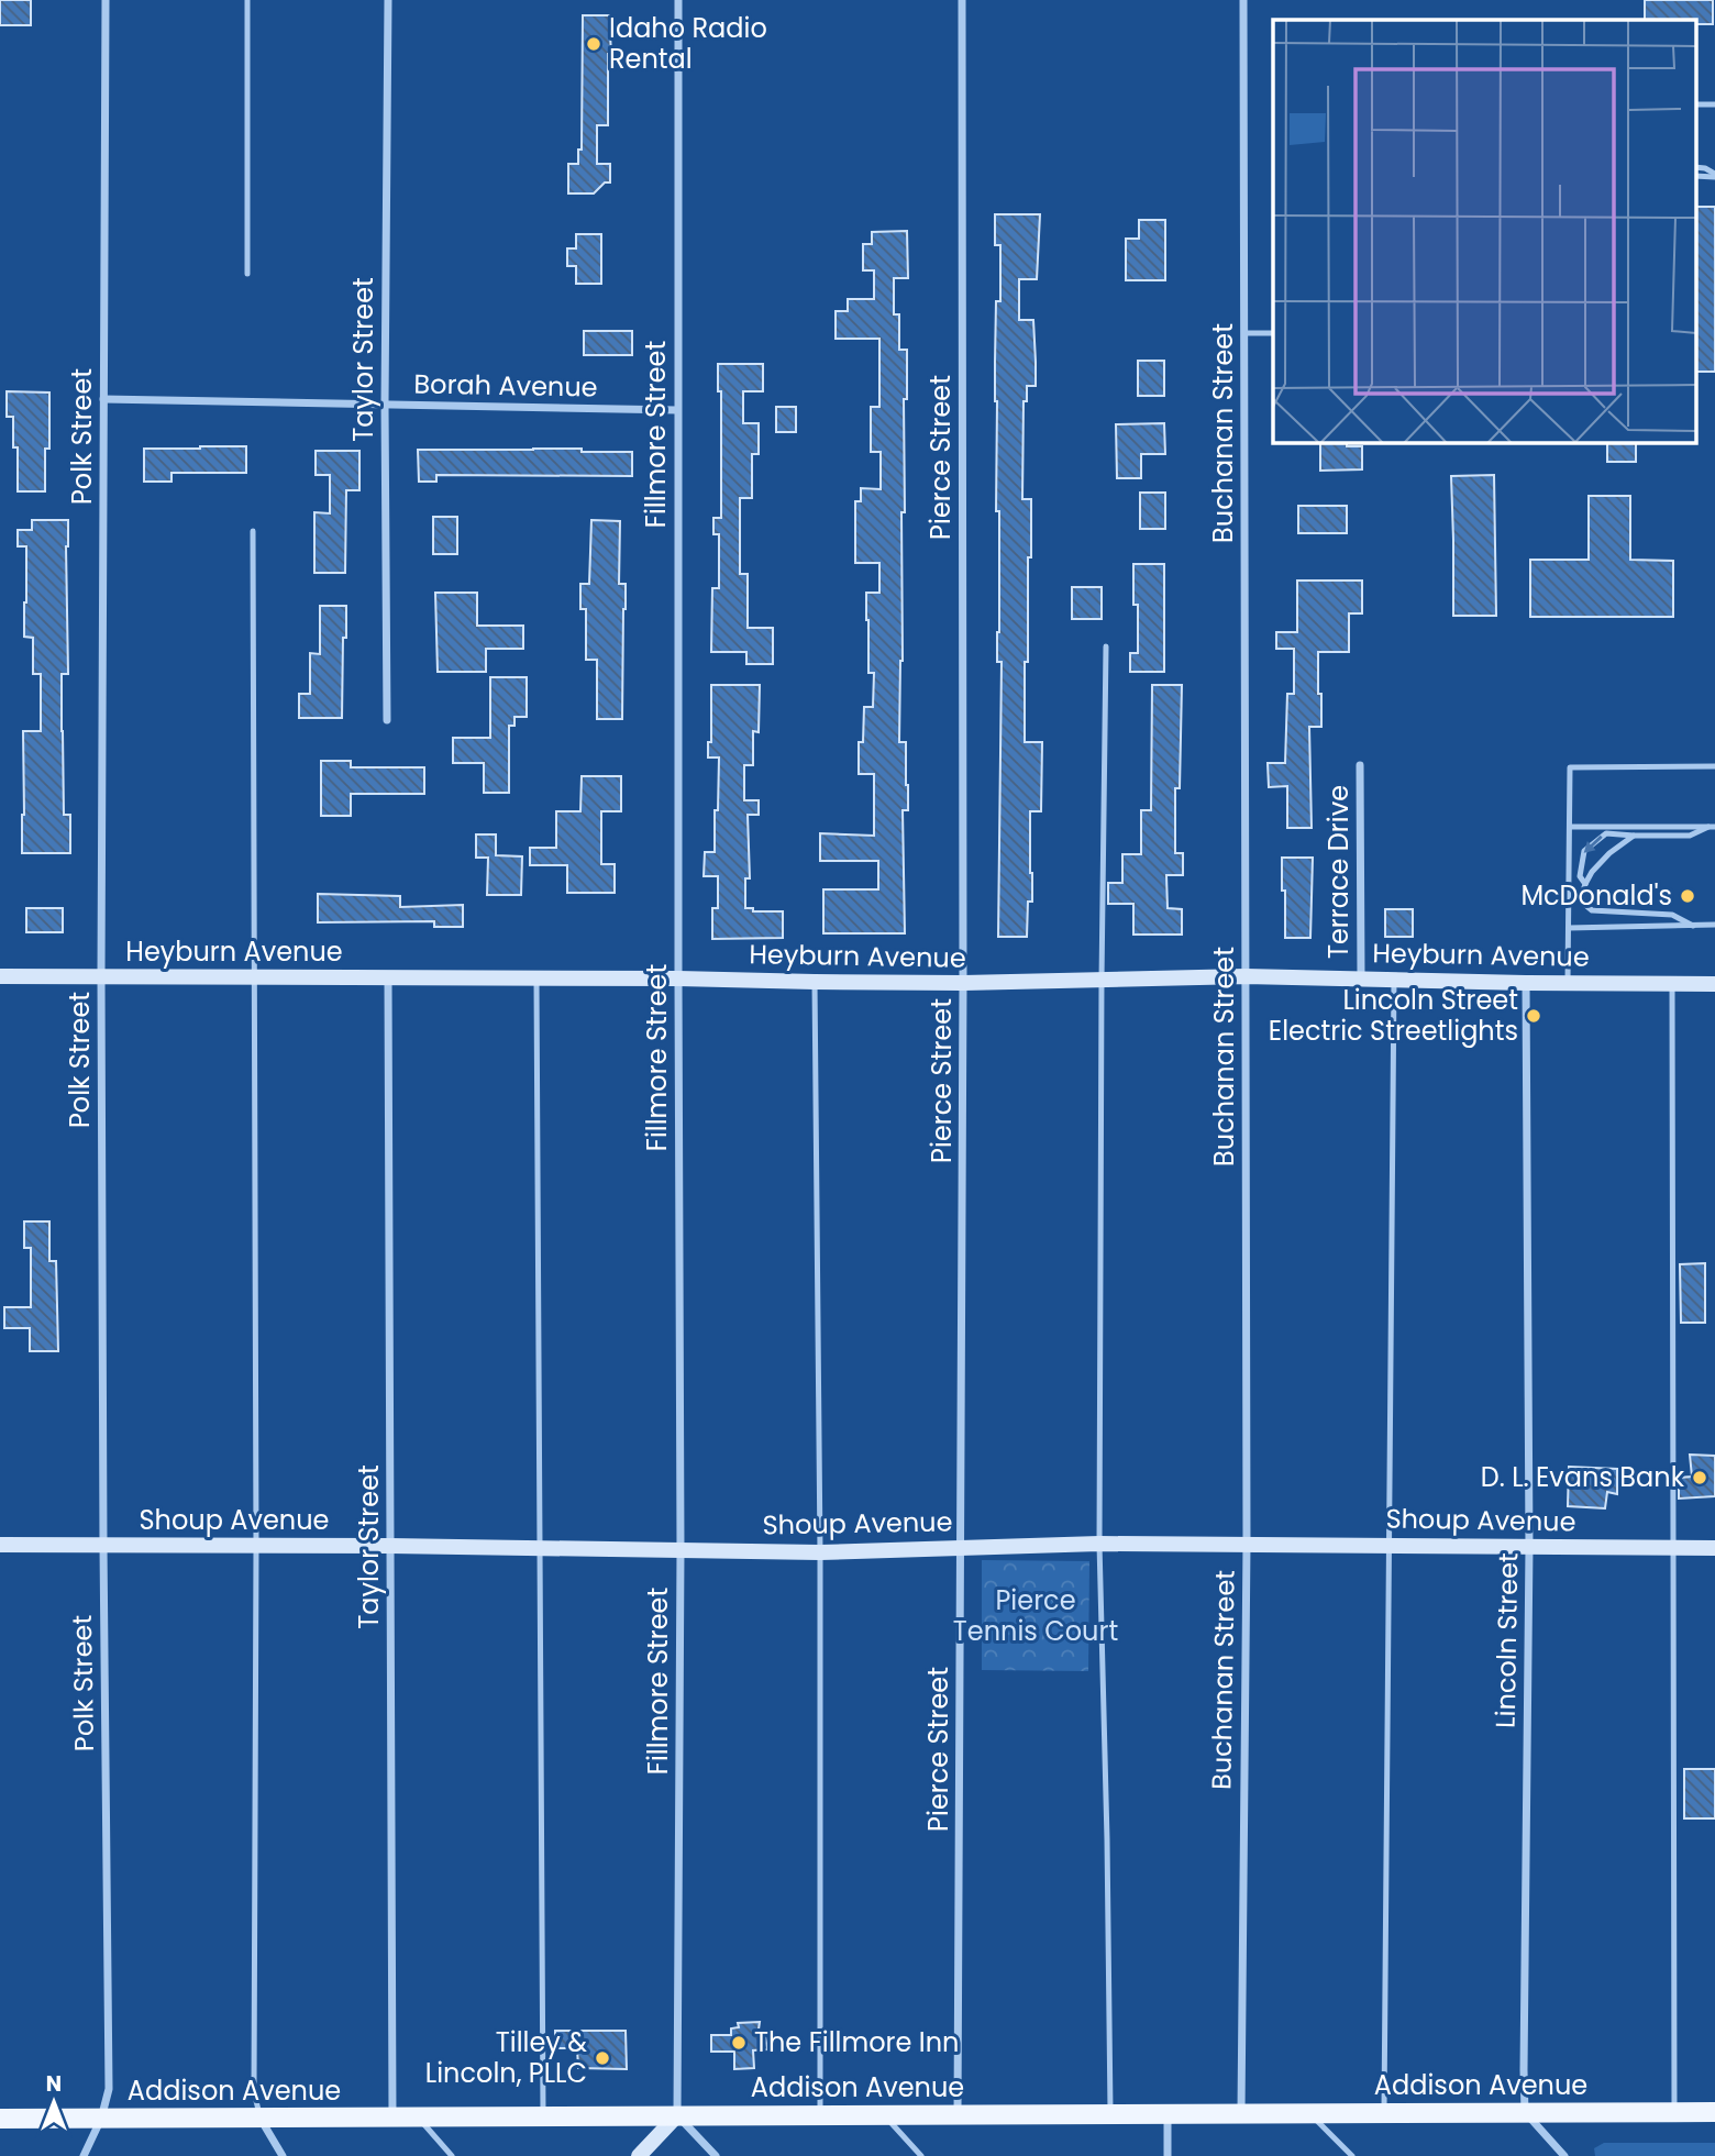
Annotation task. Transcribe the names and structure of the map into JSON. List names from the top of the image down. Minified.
{"streets":{"main road":["Addison Avenue"],"street":["Taylor Street","Borah Avenue","Buchanan Street","Fillmore Street","Polk Street","Pierce Street","Terrace Drive","Heyburn Avenue","Shoup Avenue","Lincoln Street"]},"crossings":[["Taylor Street","Borah Avenue"],["Taylor Street","Heyburn Avenue"],["Taylor Street","Shoup Avenue"],["Taylor Street","Addison Avenue"],["Borah Avenue","Fillmore Street"],["Borah Avenue","Polk Street"],["Buchanan Street","Heyburn Avenue"],["Buchanan Street","Shoup Avenue"],["Buchanan Street","Addison Avenue"],["Fillmore Street","Heyburn Avenue"],["Fillmore Street","Shoup Avenue"],["Fillmore Street","Addison Avenue"],["Polk Street","Heyburn Avenue"],["Polk Street","Shoup Avenue"],["Polk Street","Addison Avenue"],["Pierce Street","Heyburn Avenue"],["Pierce Street","Shoup Avenue"],["Pierce Street","Addison Avenue"],["Terrace Drive","Heyburn Avenue"],["Heyburn Avenue","Lincoln Street"],["Shoup Avenue","Lincoln Street"],["Lincoln Street","Addison Avenue"]],"parks":["Pierce Tennis Court"],"places":["Idaho Radio Rental","McDonald's","Lincoln Street Electric Streetlights","D. L. Evans Bank","The Fillmore Inn","Tilley & Lincoln, PLLC"],"north":"top"}
